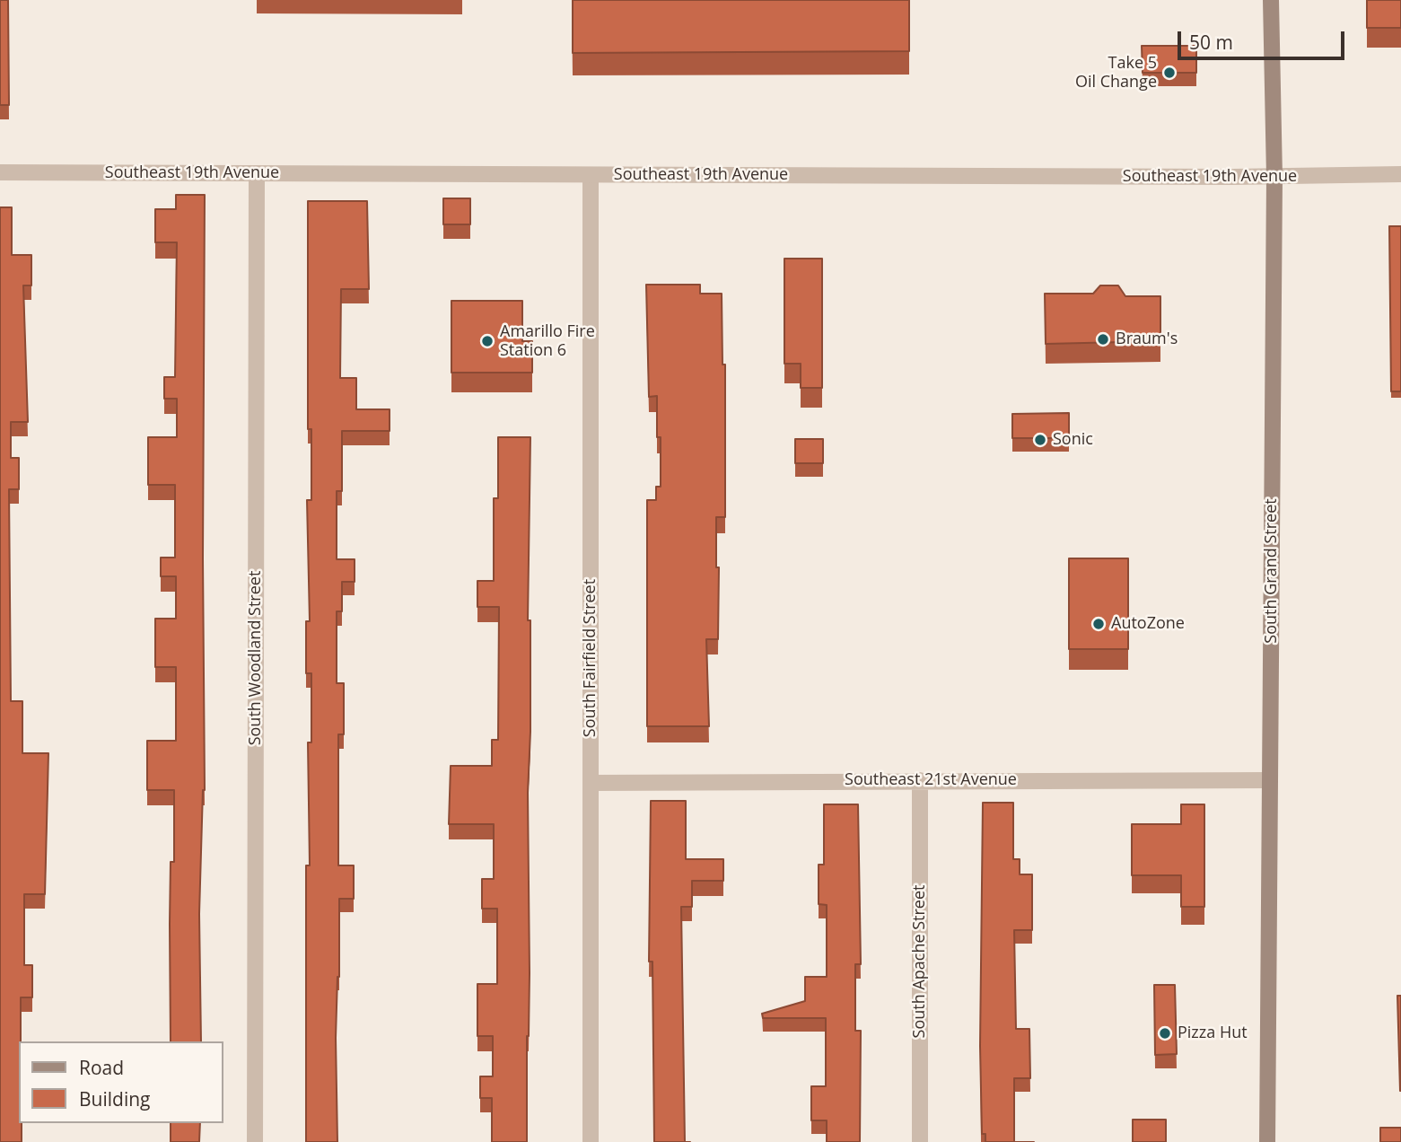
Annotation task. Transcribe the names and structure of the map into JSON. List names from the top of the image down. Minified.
{"streets":{"main road":["South Grand Street"],"street":["Southeast 19th Avenue","South Woodland Street","South Fairfield Street","Southeast 21st Avenue","South Apache Street"]},"crossings":[["Southeast 19th Avenue","South Grand Street"],["Southeast 19th Avenue","South Woodland Street"],["Southeast 19th Avenue","South Fairfield Street"],["South Grand Street","Southeast 21st Avenue"],["South Fairfield Street","Southeast 21st Avenue"],["Southeast 21st Avenue","South Apache Street"]],"places":["Take 5 Oil Change","Braum's","Amarillo Fire Station 6","Sonic","AutoZone","Pizza Hut"],"legend":["Road","Building"],"scale_bar":"50 m"}
